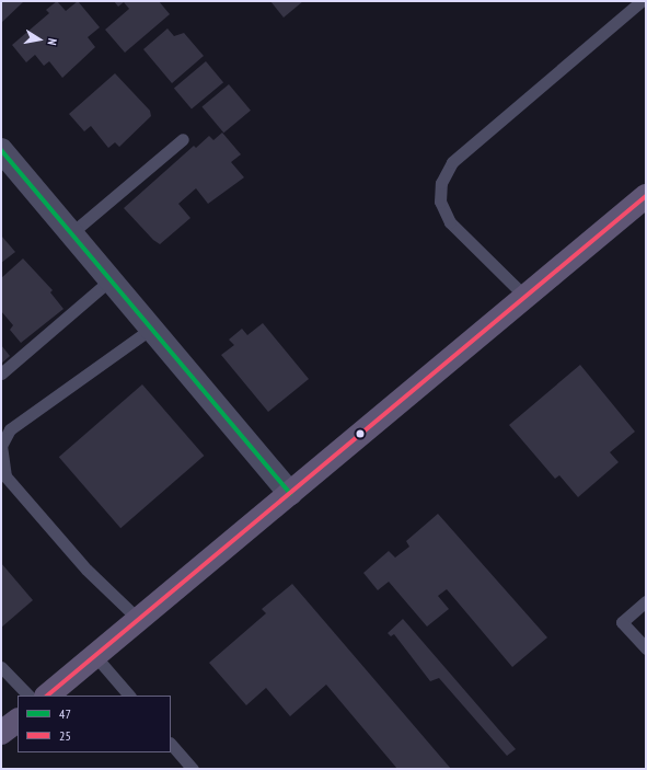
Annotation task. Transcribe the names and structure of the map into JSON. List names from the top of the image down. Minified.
{"lines":["transit line 47","transit line 25"],"legend":["47","25"],"north":"right"}
